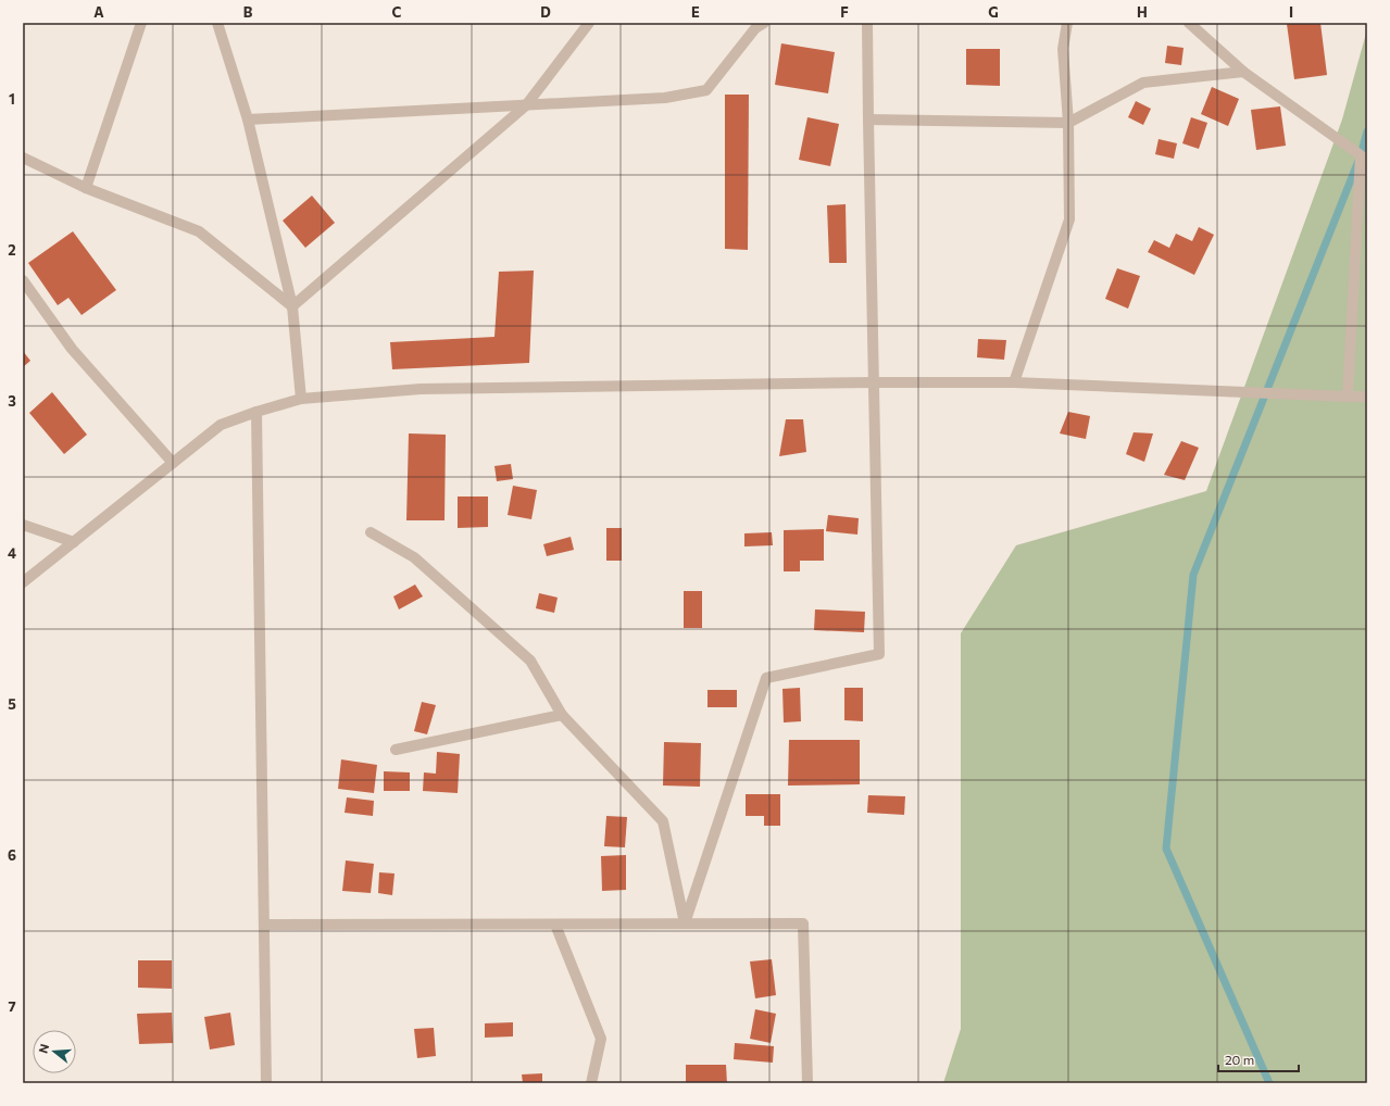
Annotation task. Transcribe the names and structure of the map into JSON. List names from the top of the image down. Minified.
{"scale_bar":"20 m","north":"left","grid":{"columns":["A","B","C","D","E","F","G","H","I"],"rows":["1","2","3","4","5","6","7"]}}
